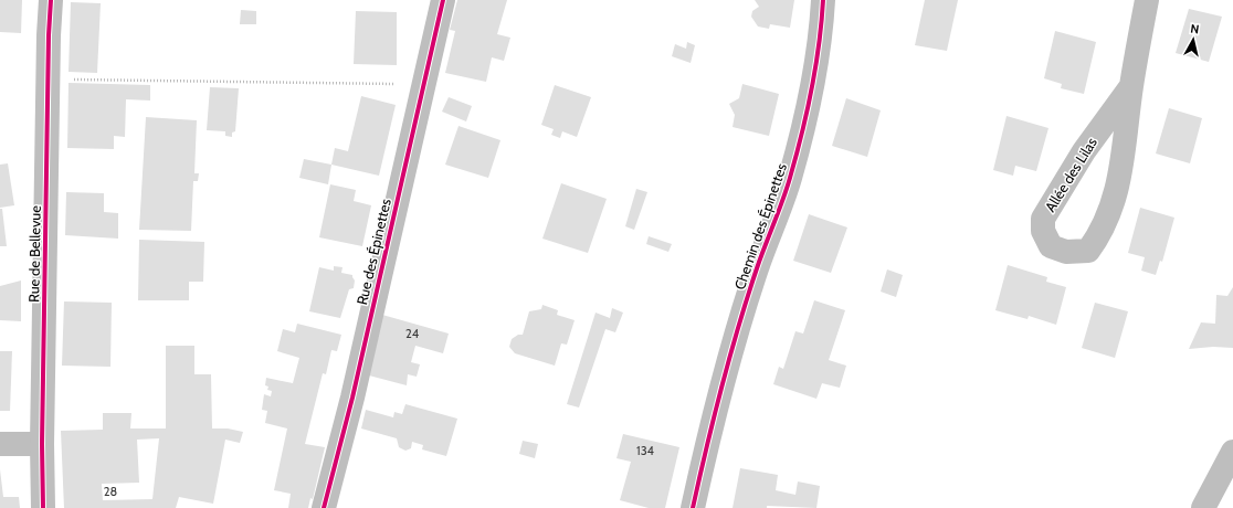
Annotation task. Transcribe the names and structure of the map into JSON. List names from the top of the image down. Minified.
{"streets":{"street":["Allée des Lilas","Chemin des Épinettes","Rue des Épinettes","Rue de Bellevue"]},"house_numbers":["24","134","28"],"north":"top"}
